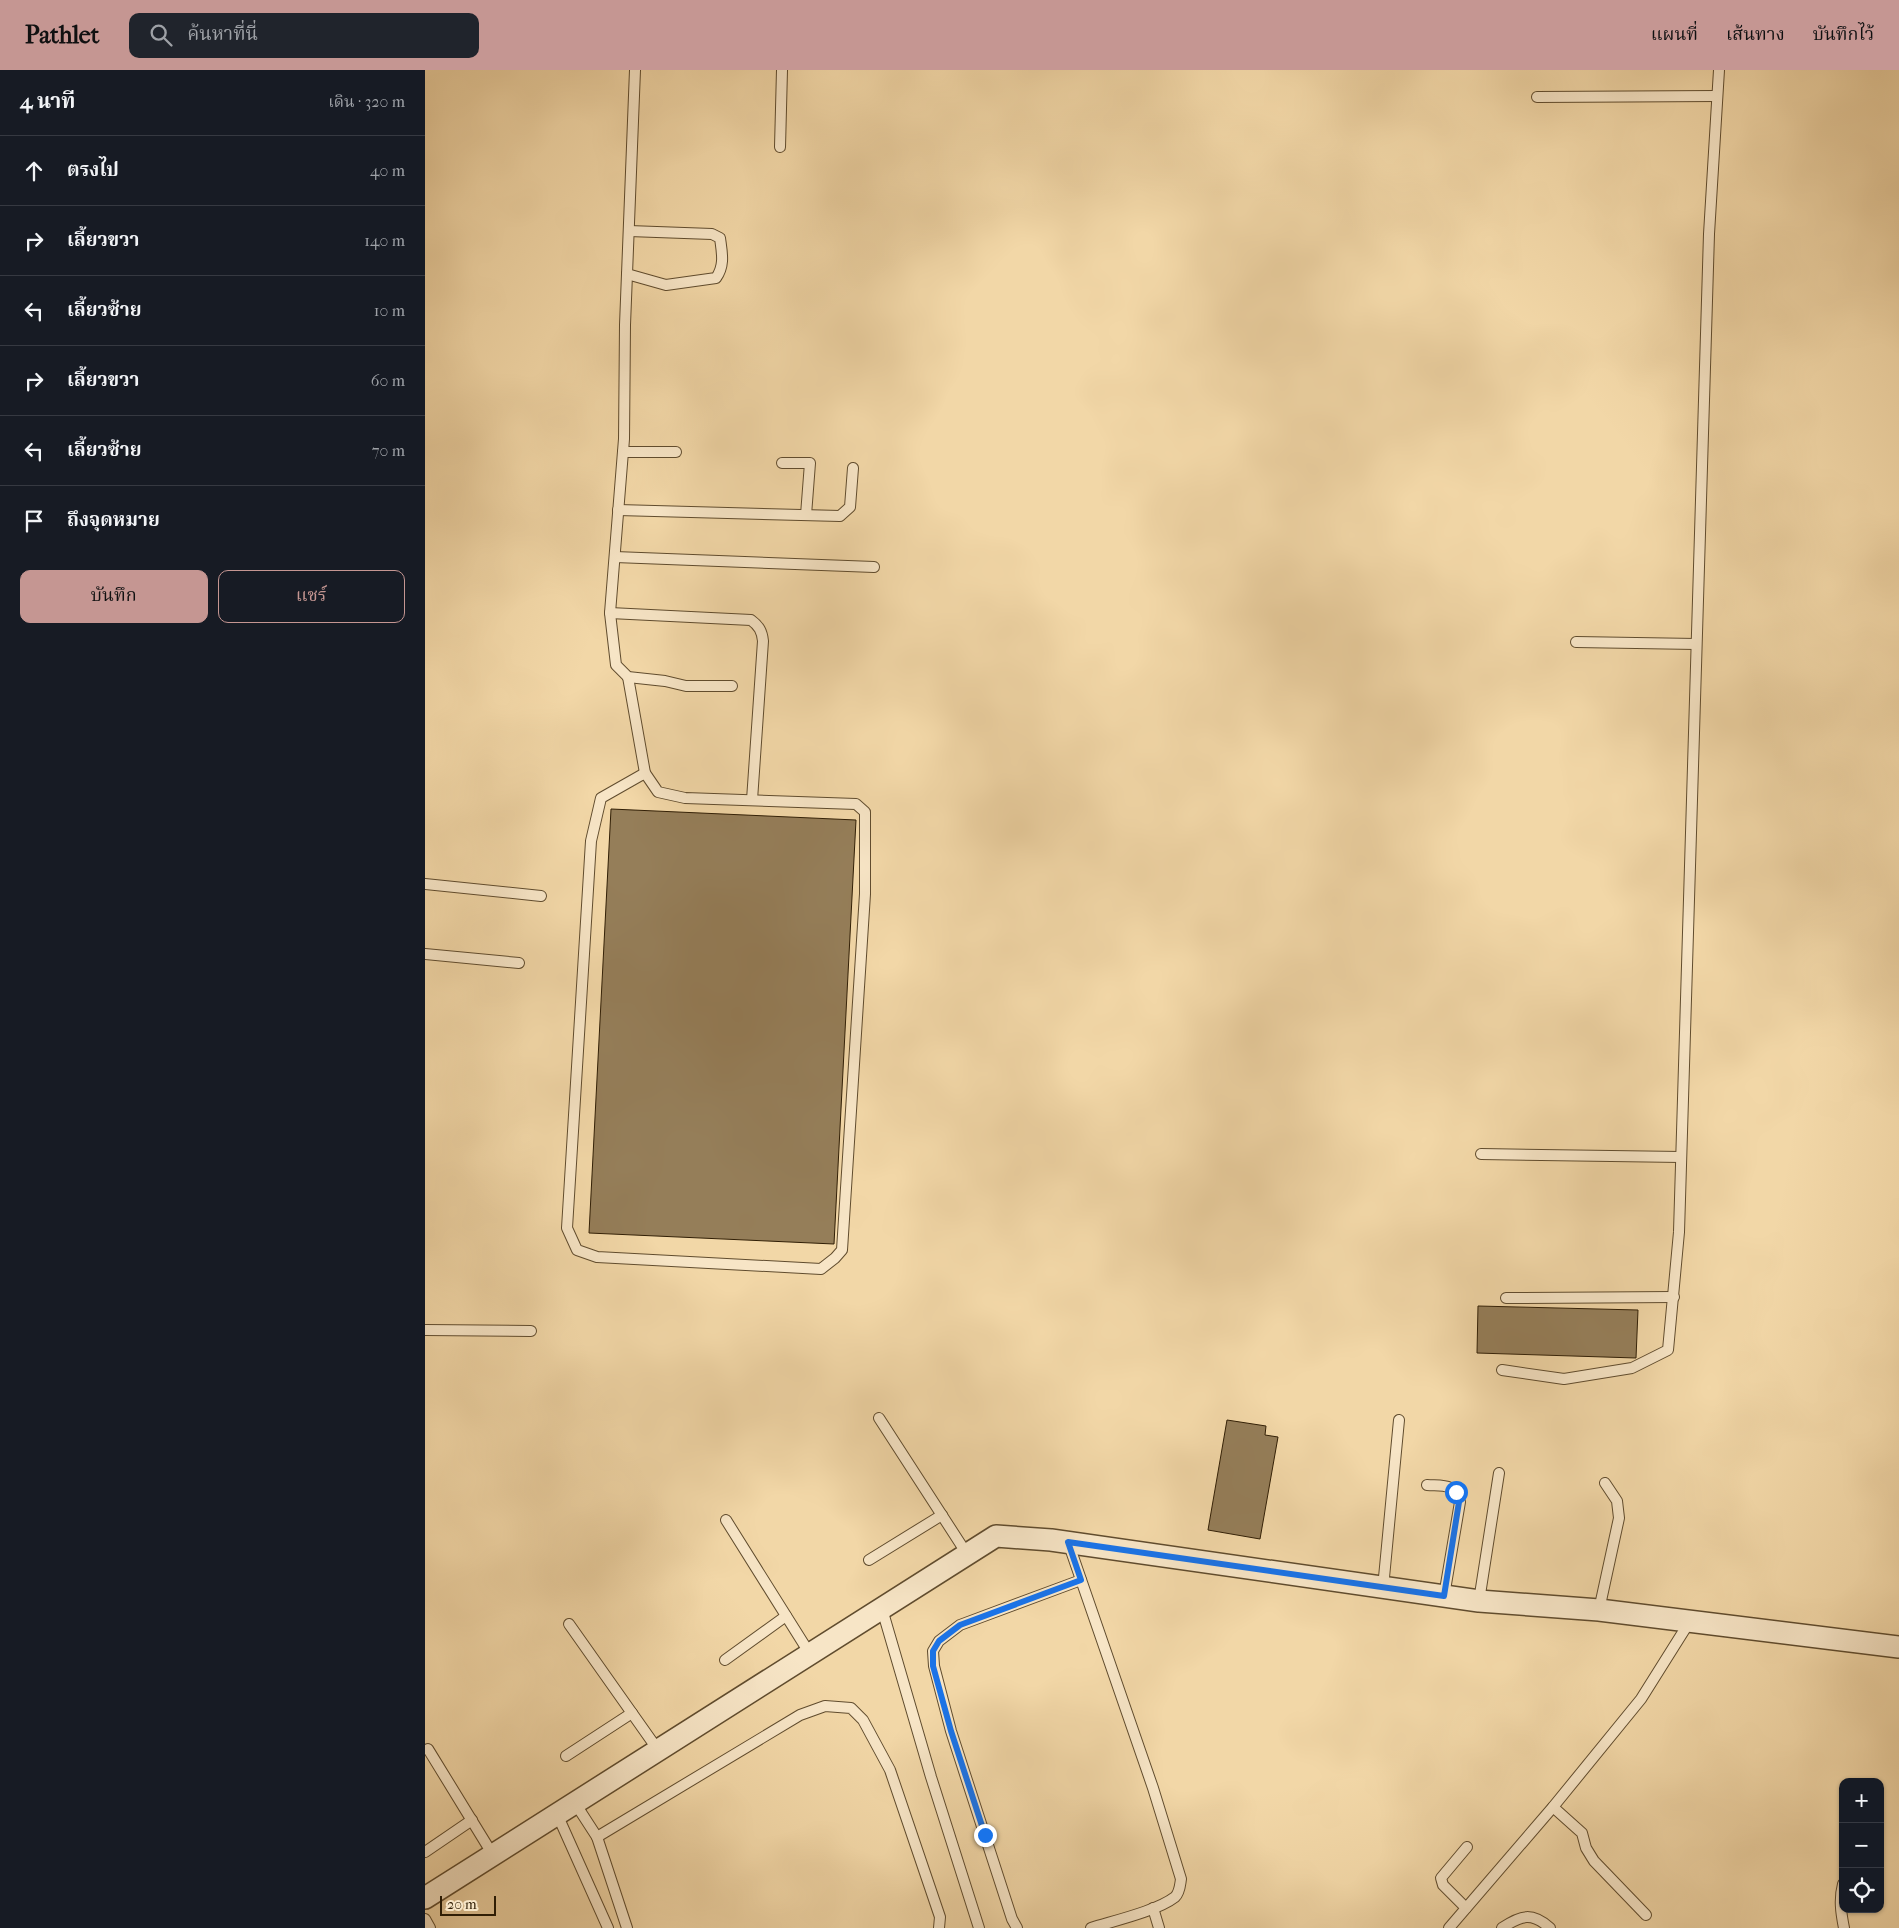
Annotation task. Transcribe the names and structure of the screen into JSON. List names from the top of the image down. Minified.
{"scale_bar":"20 m","page":{"header":"Pathlet","search":"ค้นหาที่นี่","nav":["แผนที่","เส้นทาง","บันทึกไว้"],"heading":["4 นาที","เดิน · 320 m"],"list":[["ตรงไป","40 m"],["เลี้ยวขวา","140 m"],["เลี้ยวซ้าย","10 m"],["เลี้ยวขวา","60 m"],["เลี้ยวซ้าย","70 m"],"ถึงจุดหมาย"],"buttons":["บันทึก","แชร์"],"map_buttons":["+","−"],"scale":"20 m"}}
